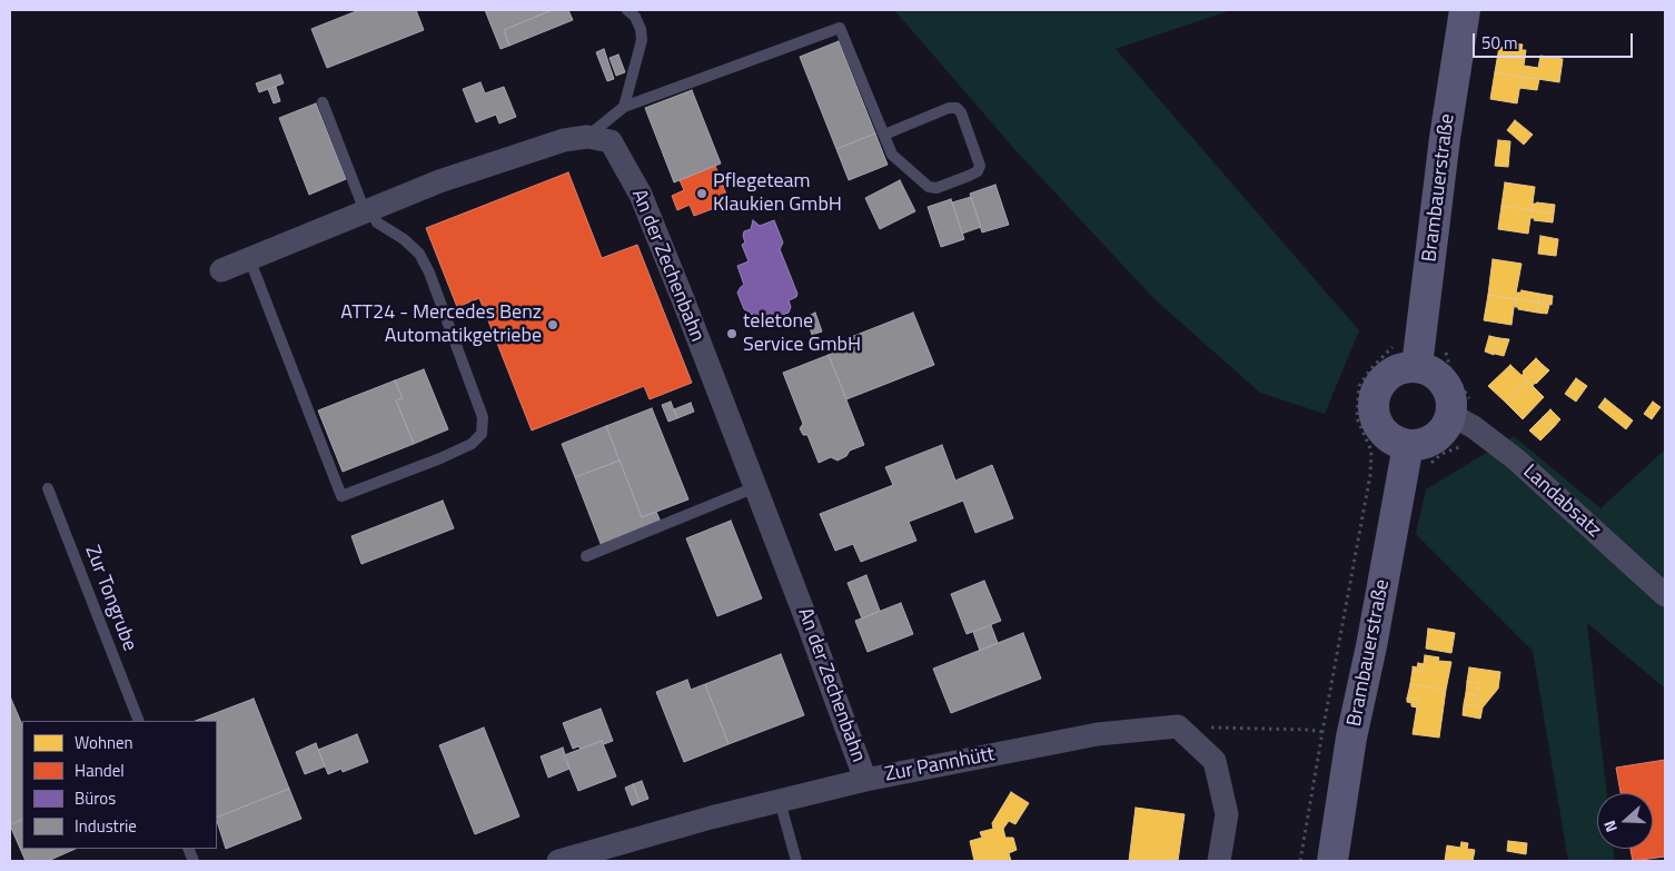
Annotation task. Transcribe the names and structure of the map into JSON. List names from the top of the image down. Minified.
{"streets":{"main road":["Brambauerstraße"],"street":["An der Zechenbahn","Landabsatz","Zur Pannhütt"],"lane":["Zur Tongrube"]},"crossings":[["Brambauerstraße","Landabsatz"],["An der Zechenbahn","Zur Pannhütt"]],"places":["Pflegeteam Klaukien GmbH","ATT24 - Mercedes Benz Automatikgetriebe","teletone Service GmbH"],"legend":["Wohnen","Handel","Büros","Industrie"],"scale_bar":"50 m","north":"left"}
